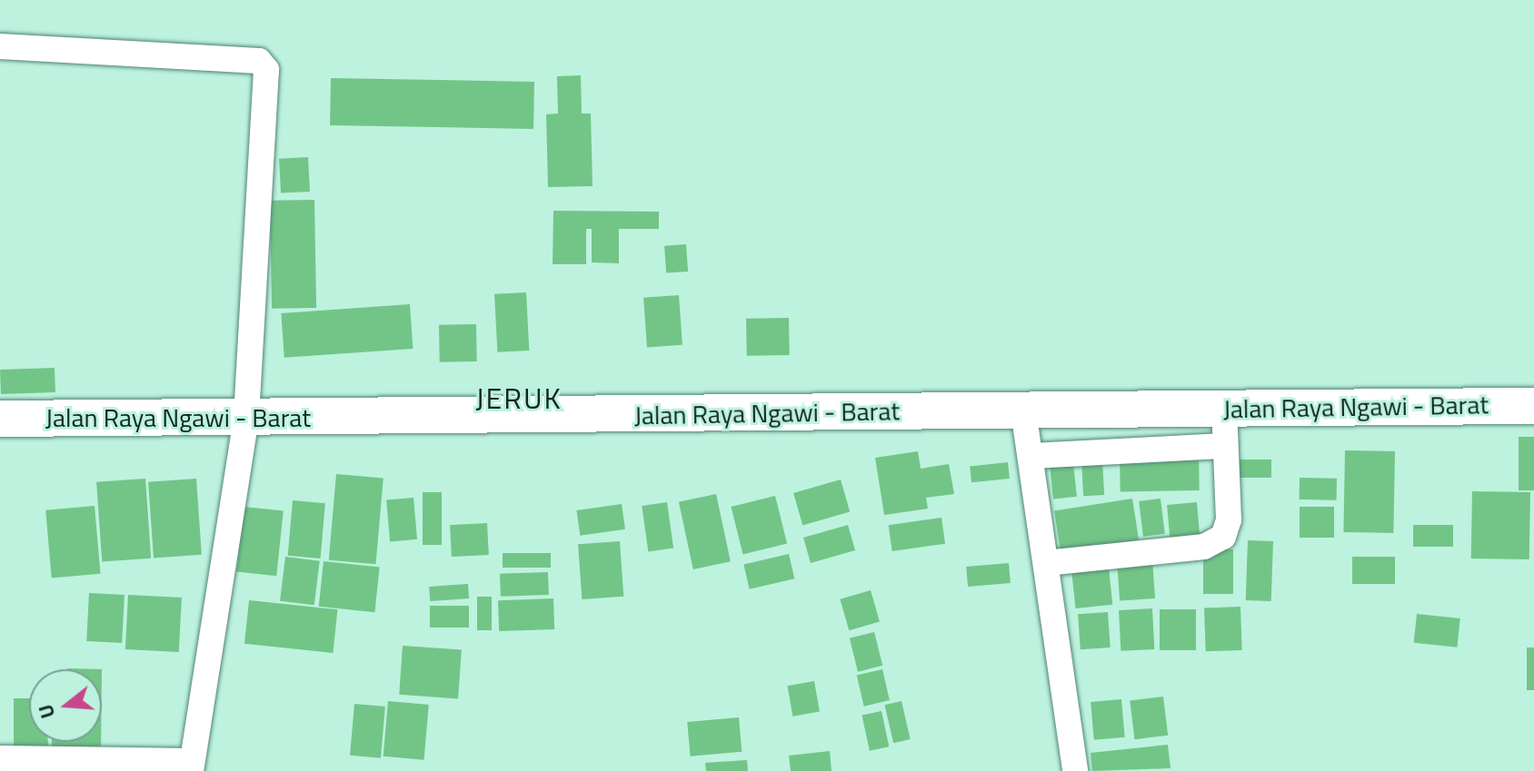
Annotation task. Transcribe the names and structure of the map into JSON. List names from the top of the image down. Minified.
{"streets":{"main road":["Jalan Raya Ngawi - Barat"]},"districts":["JERUK"],"north":"left"}
